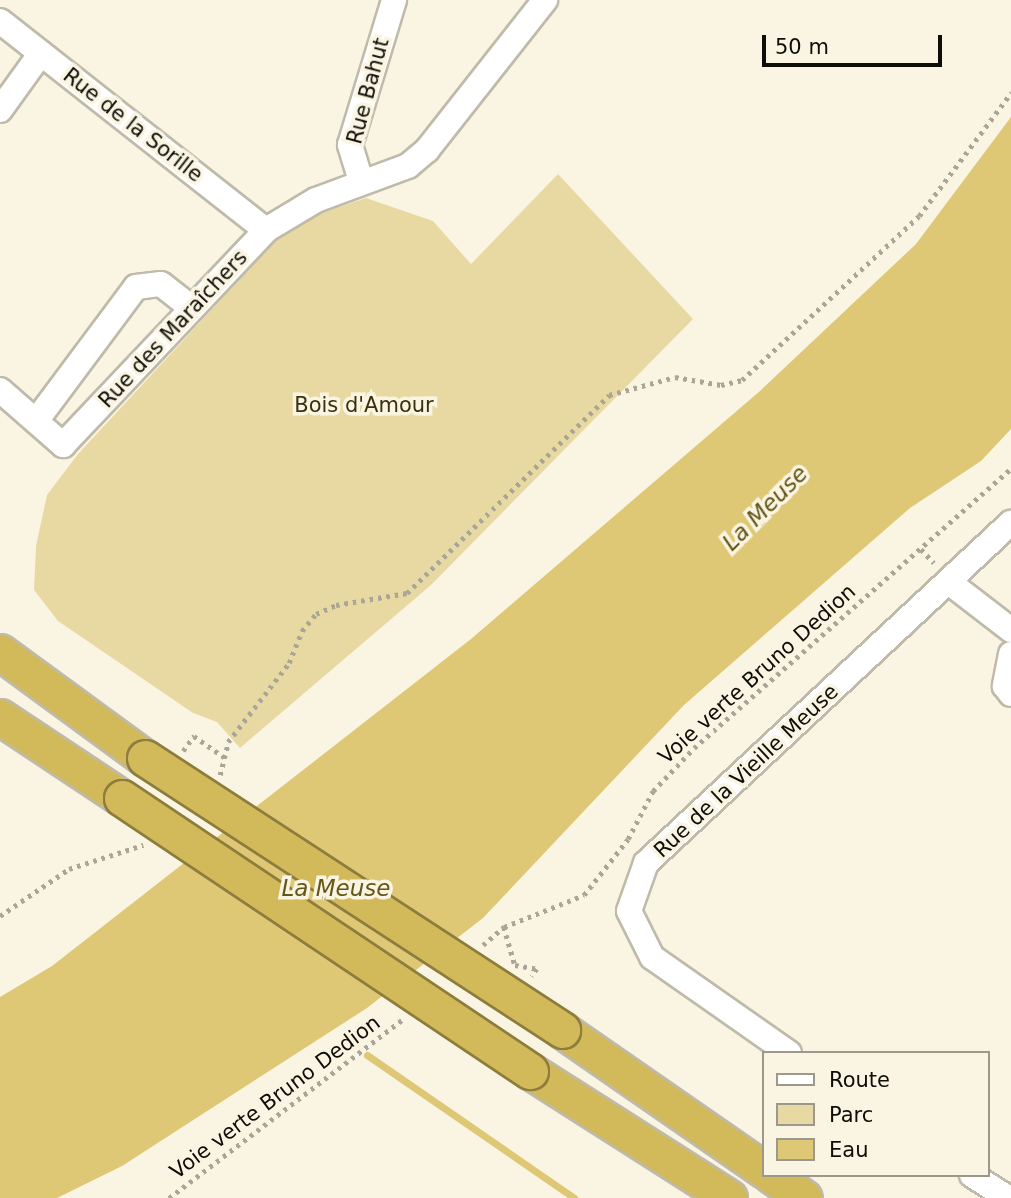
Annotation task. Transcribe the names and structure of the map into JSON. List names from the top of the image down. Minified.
{"streets":{"street":["Rue Bahut","Rue de la Sorille","Rue des Maraîchers","Rue de la Vieille Meuse"],"path":["Voie verte Bruno Dedion"]},"crossings":[["Rue Bahut","Rue des Maraîchers"],["Rue de la Sorille","Rue des Maraîchers"]],"water":["La Meuse"],"parks":["Bois d'Amour"],"legend":["Route","Parc","Eau"],"scale_bar":"50 m"}
